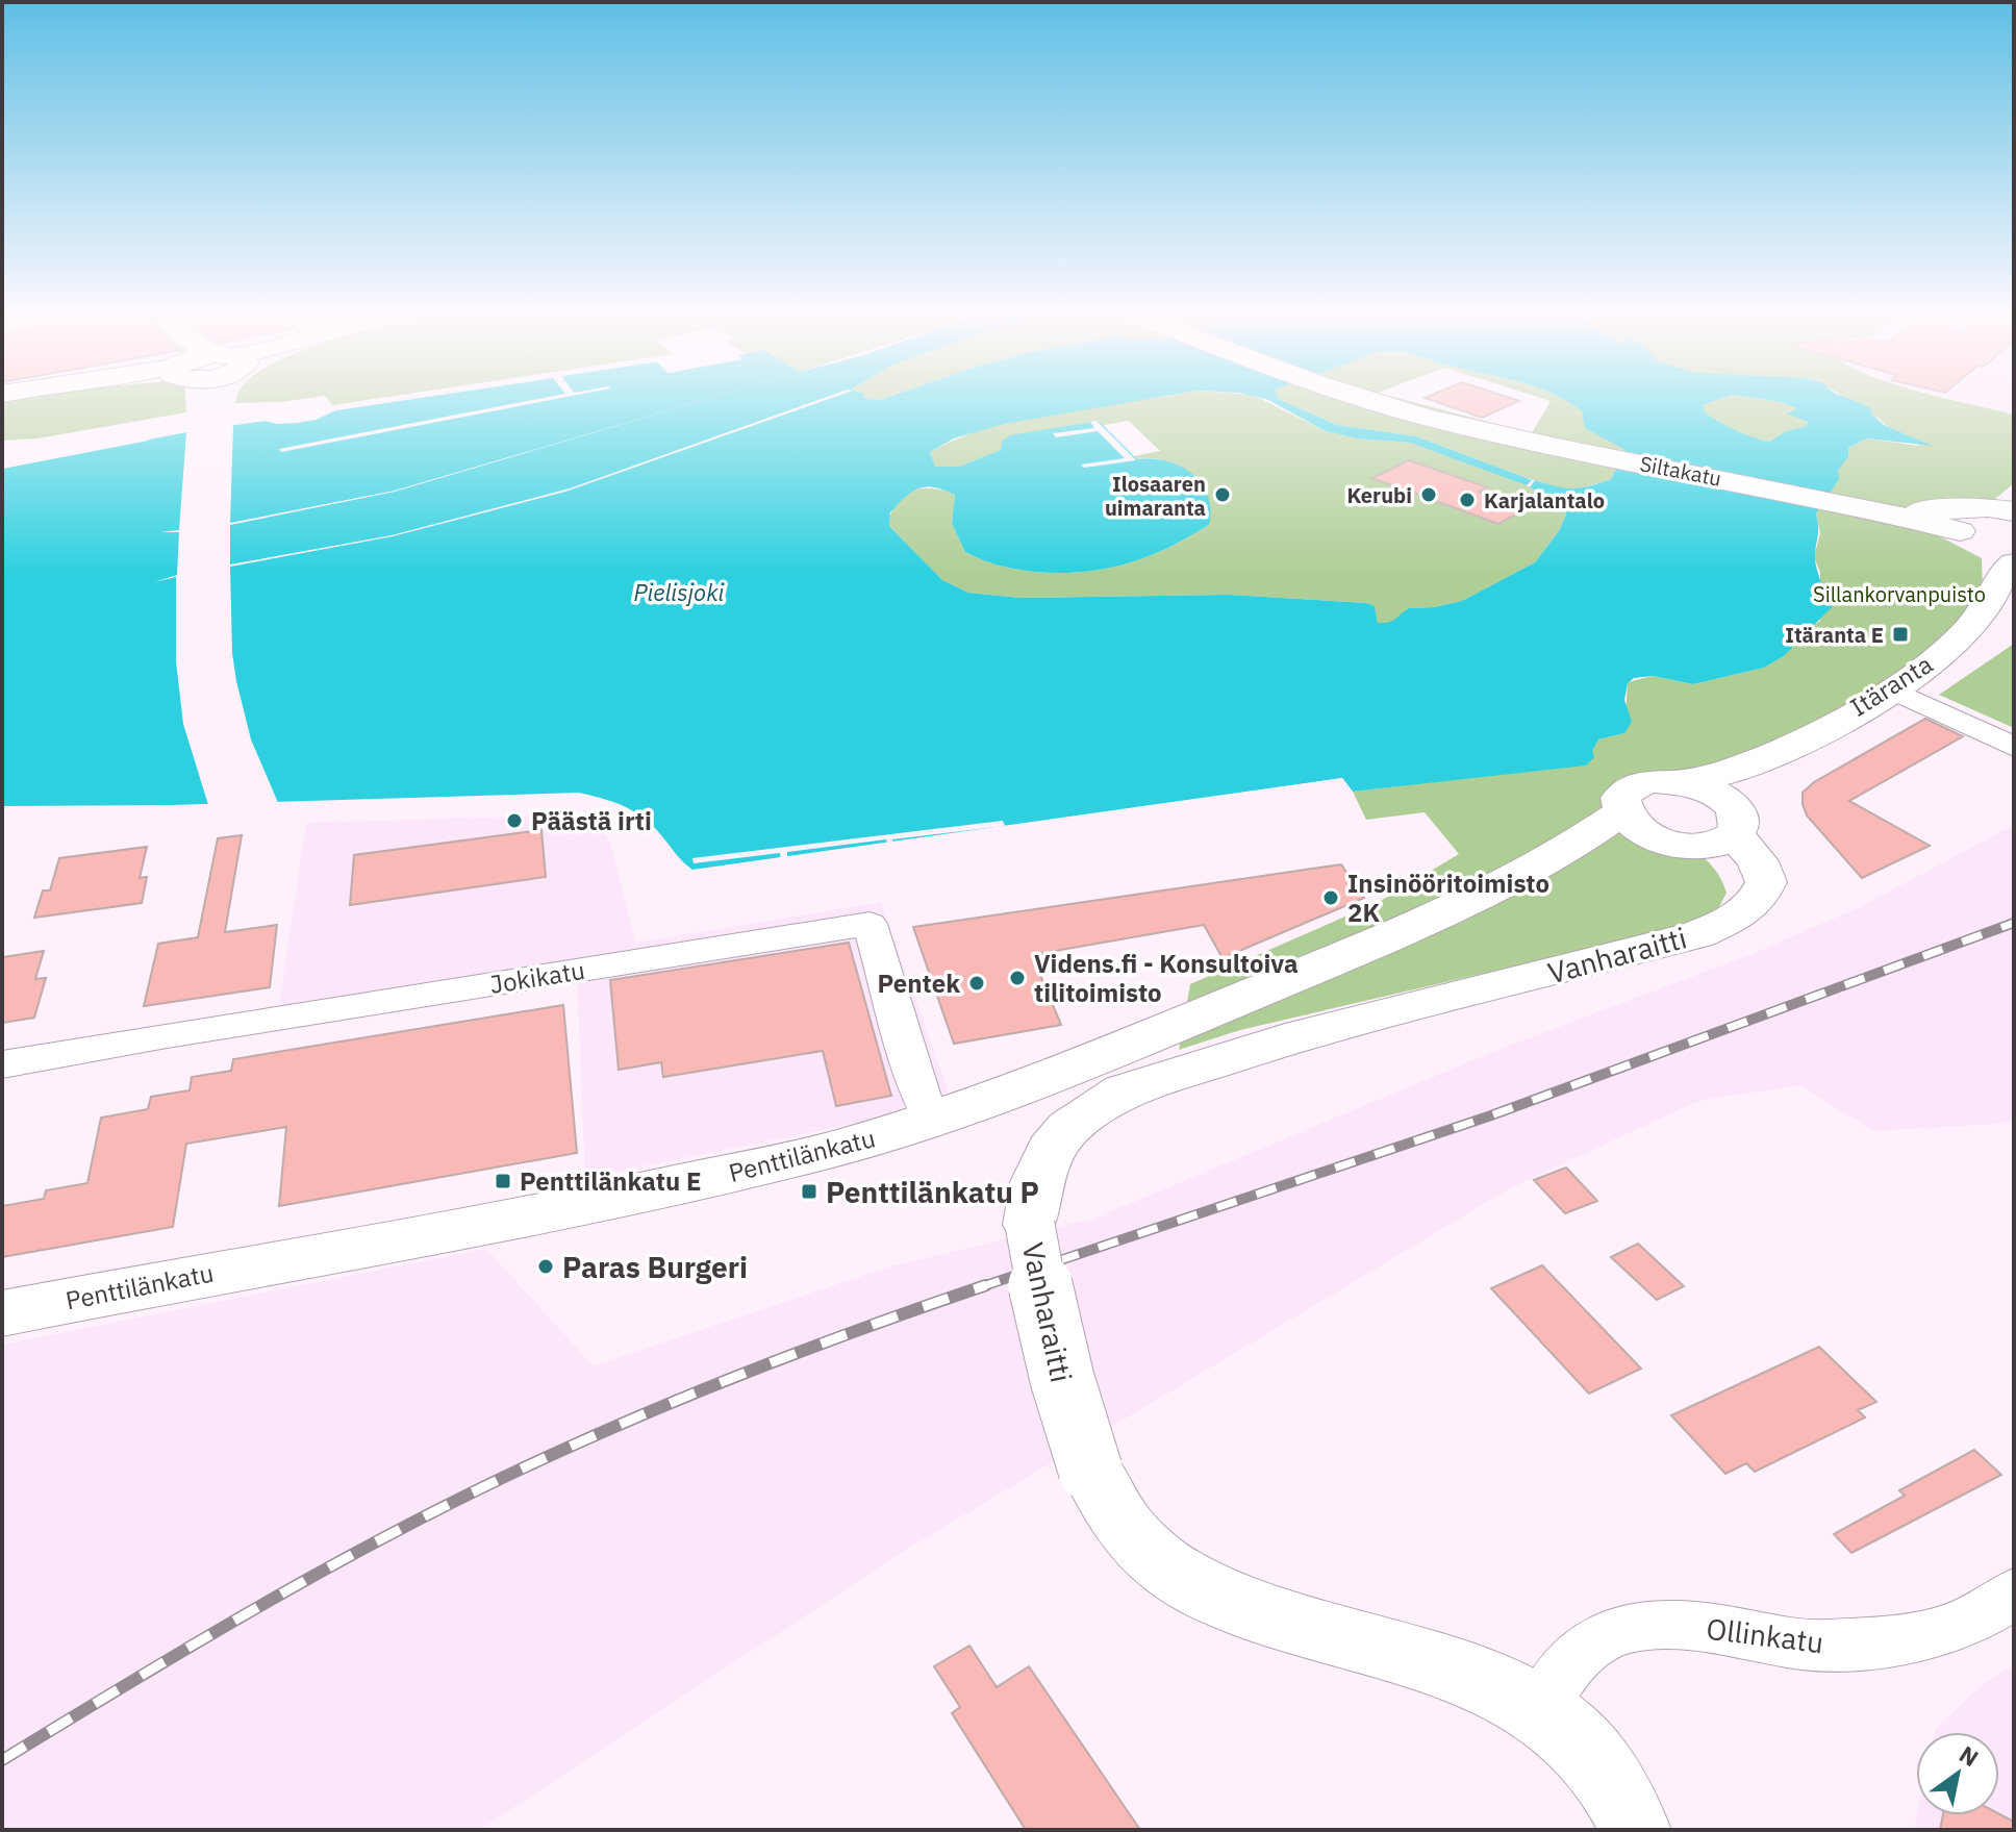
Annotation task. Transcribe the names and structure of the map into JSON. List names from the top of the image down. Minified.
{"streets":{"street":["Siltakatu","Itäranta","Vanharaitti","Jokikatu","Penttilänkatu","Ollinkatu"]},"crossings":[["Itäranta","Vanharaitti"],["Itäranta","Penttilänkatu"],["Vanharaitti","Ollinkatu"],["Jokikatu","Penttilänkatu"]],"water":["Pielisjoki"],"parks":["Sillankorvanpuisto"],"places":{"other":["Ilosaaren uimaranta","Kerubi","Karjalantalo","Päästä irti","Insinööritoimisto 2K","Videns.fi - Konsultoiva tilitoimisto","Pentek","Paras Burgeri"],"transit":["Itäranta E","Penttilänkatu E","Penttilänkatu P"]},"north":"top right"}
